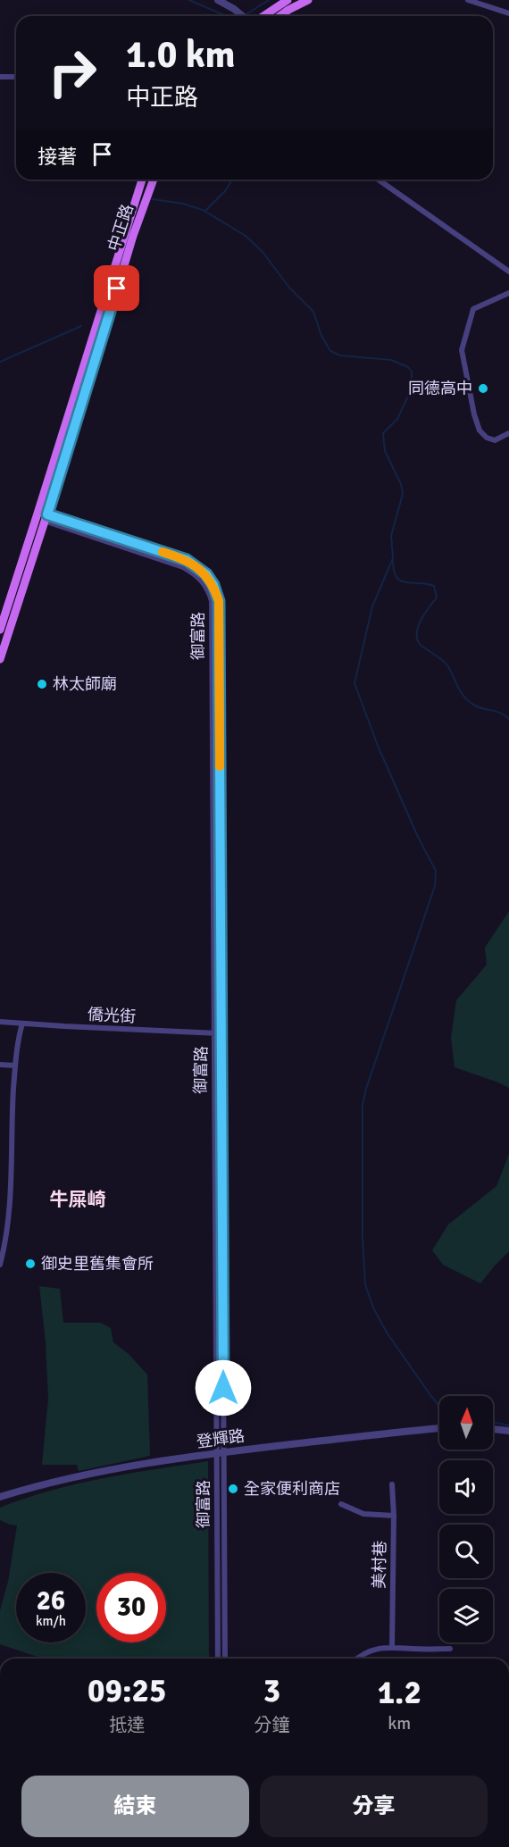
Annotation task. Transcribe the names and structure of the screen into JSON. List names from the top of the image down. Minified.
{"streets":{"main road":["中正路"],"street":["御富路","僑光街","登輝路","美村巷"]},"crossings":[["中正路","御富路"],["御富路","僑光街"],["御富路","登輝路"]],"districts":["牛屎崎"],"places":["同德高中","林太師廟","御史里舊集會所","全家便利商店"],"north":"top","page":{"turn":["1.0 km","中正路"],"then":"接著","speed":"26 km/h","limit":"30","eta":["09:25","抵達","3","分鐘","1.2","km"],"buttons":["結束","分享"]}}
